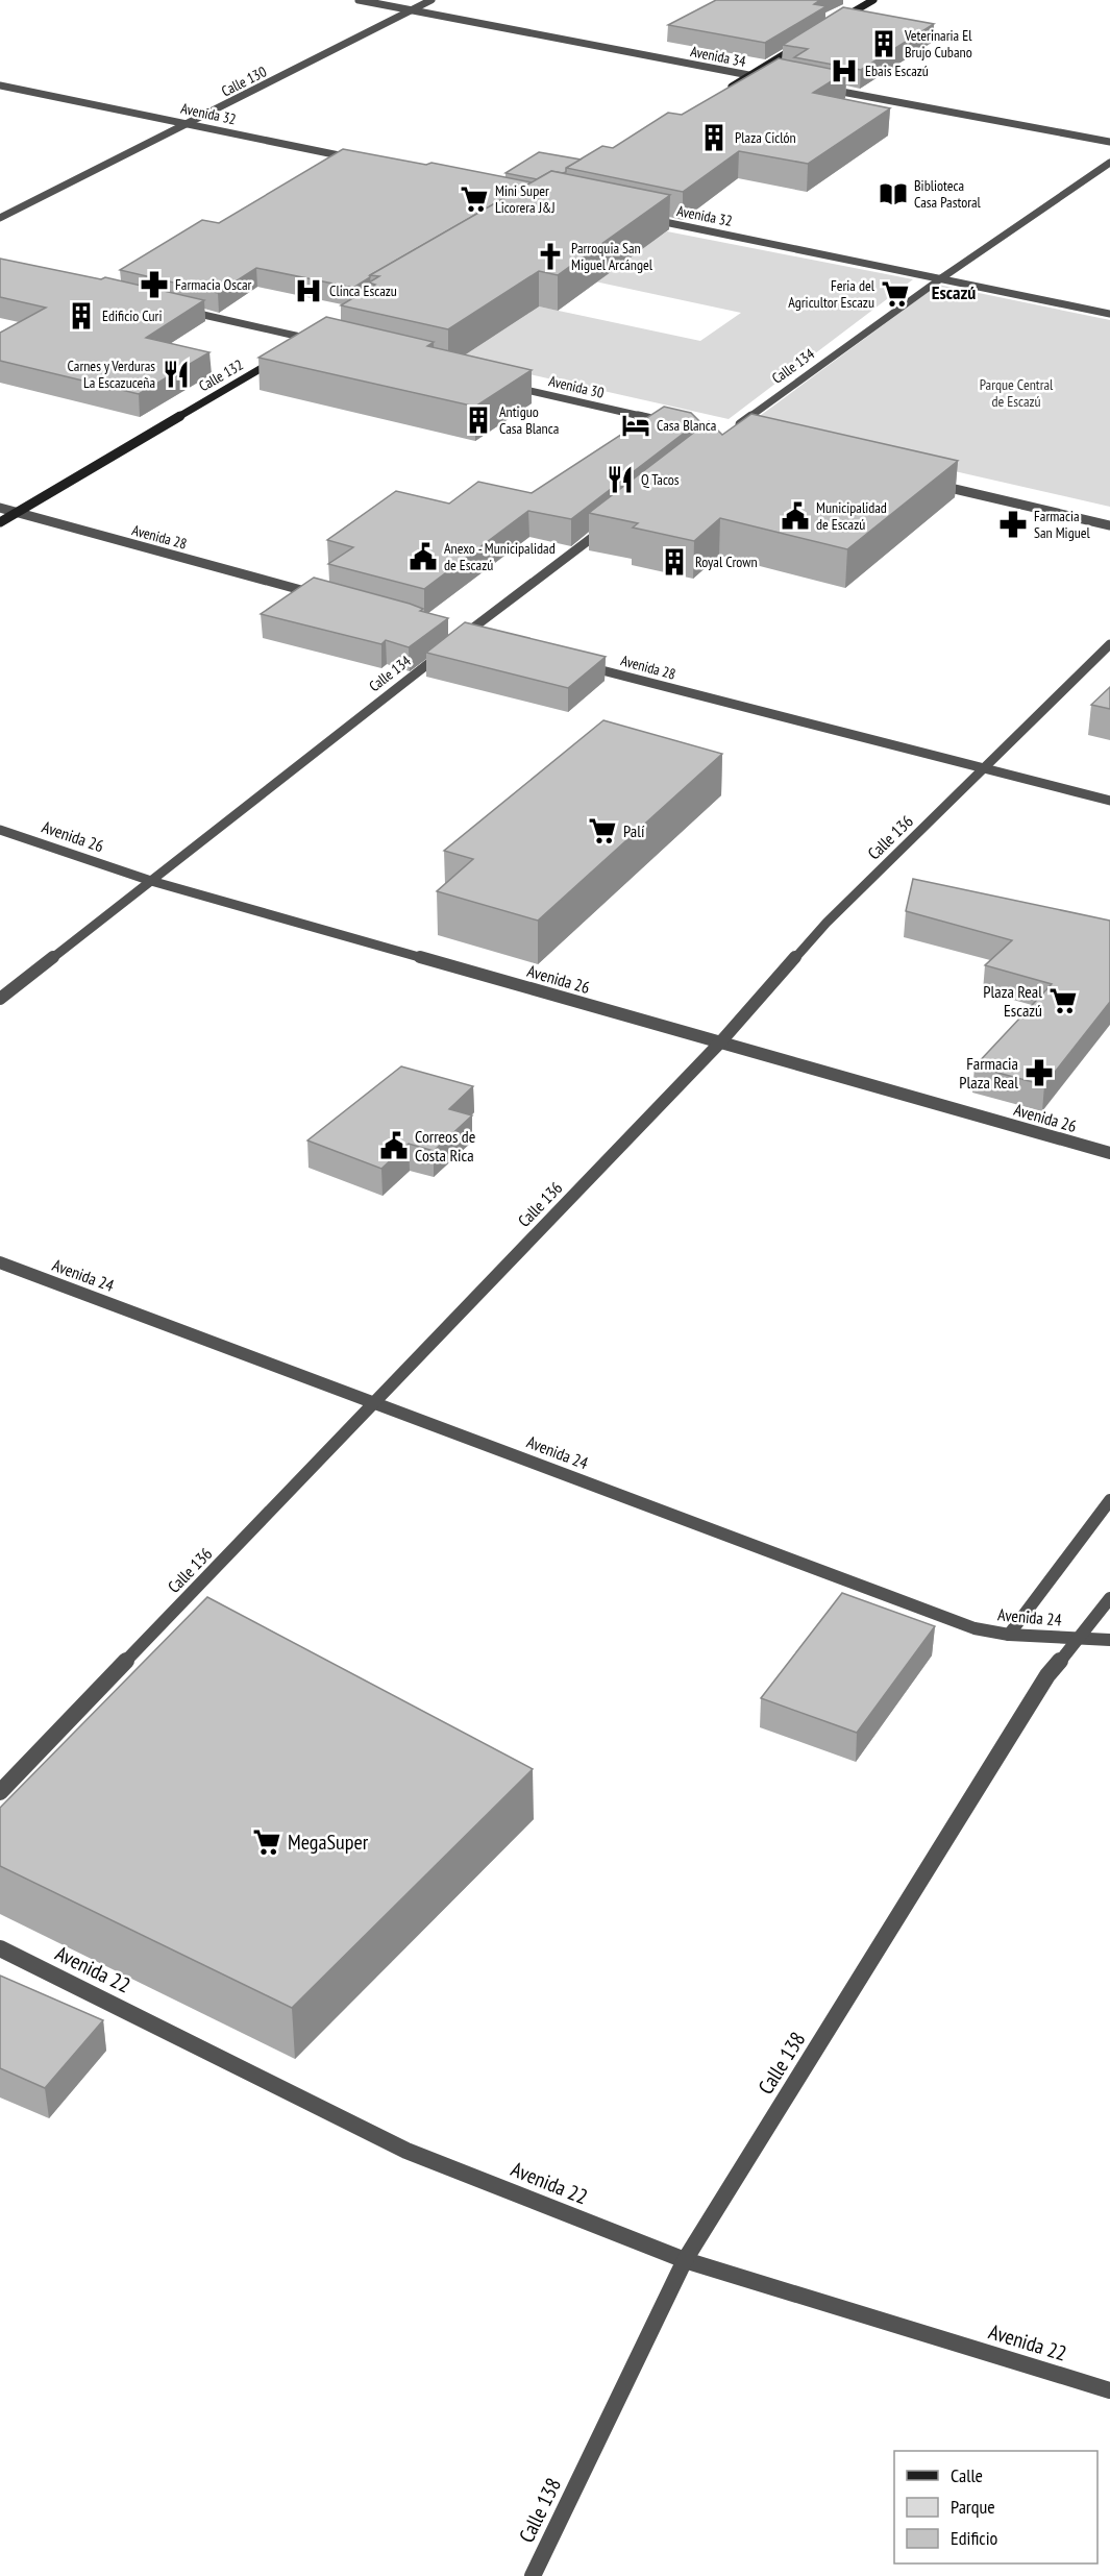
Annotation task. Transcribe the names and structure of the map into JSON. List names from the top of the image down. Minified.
{"streets":{"main road":["Calle 132"],"street":["Avenida 34","Calle 130","Avenida 32","Calle 134","Avenida 30","Avenida 28","Avenida 26","Calle 136","Avenida 24","Avenida 22","Calle 138"]},"crossings":[["Avenida 34","Calle 130"],["Calle 130","Avenida 32"],["Avenida 32","Calle 134"],["Calle 134","Avenida 26"],["Calle 132","Avenida 28"],["Avenida 28","Calle 136"],["Avenida 26","Calle 136"],["Calle 136","Avenida 24"],["Avenida 24","Calle 138"],["Avenida 22","Calle 138"]],"districts":["Escazú"],"parks":["Parque Central de Escazú"],"places":{"building":["Veterinaria El Brujo Cubano","Plaza Ciclón","Edificio Curi","Antiguo Casa Blanca","Royal Crown"],"hospital":["Ebais Escazú","Clinca Escazu"],"library":["Biblioteca Casa Pastoral"],"supermarket":["Mini Super Licorera J&J","Feria del Agricultor Escazu","Palí","Plaza Real Escazú","MegaSuper"],"church":["Parroquia San Miguel Arcángel"],"pharmacy":["Farmacia Oscar","Farmacia San Miguel","Farmacia Plaza Real"],"restaurant":["Carnes y Verduras La Escazuceña","Q Tacos"],"hotel":["Casa Blanca"],"public building":["Municipalidad de Escazú","Anexo - Municipalidad de Escazú","Correos de Costa Rica"]},"legend":["Calle","Parque","Edificio"]}
